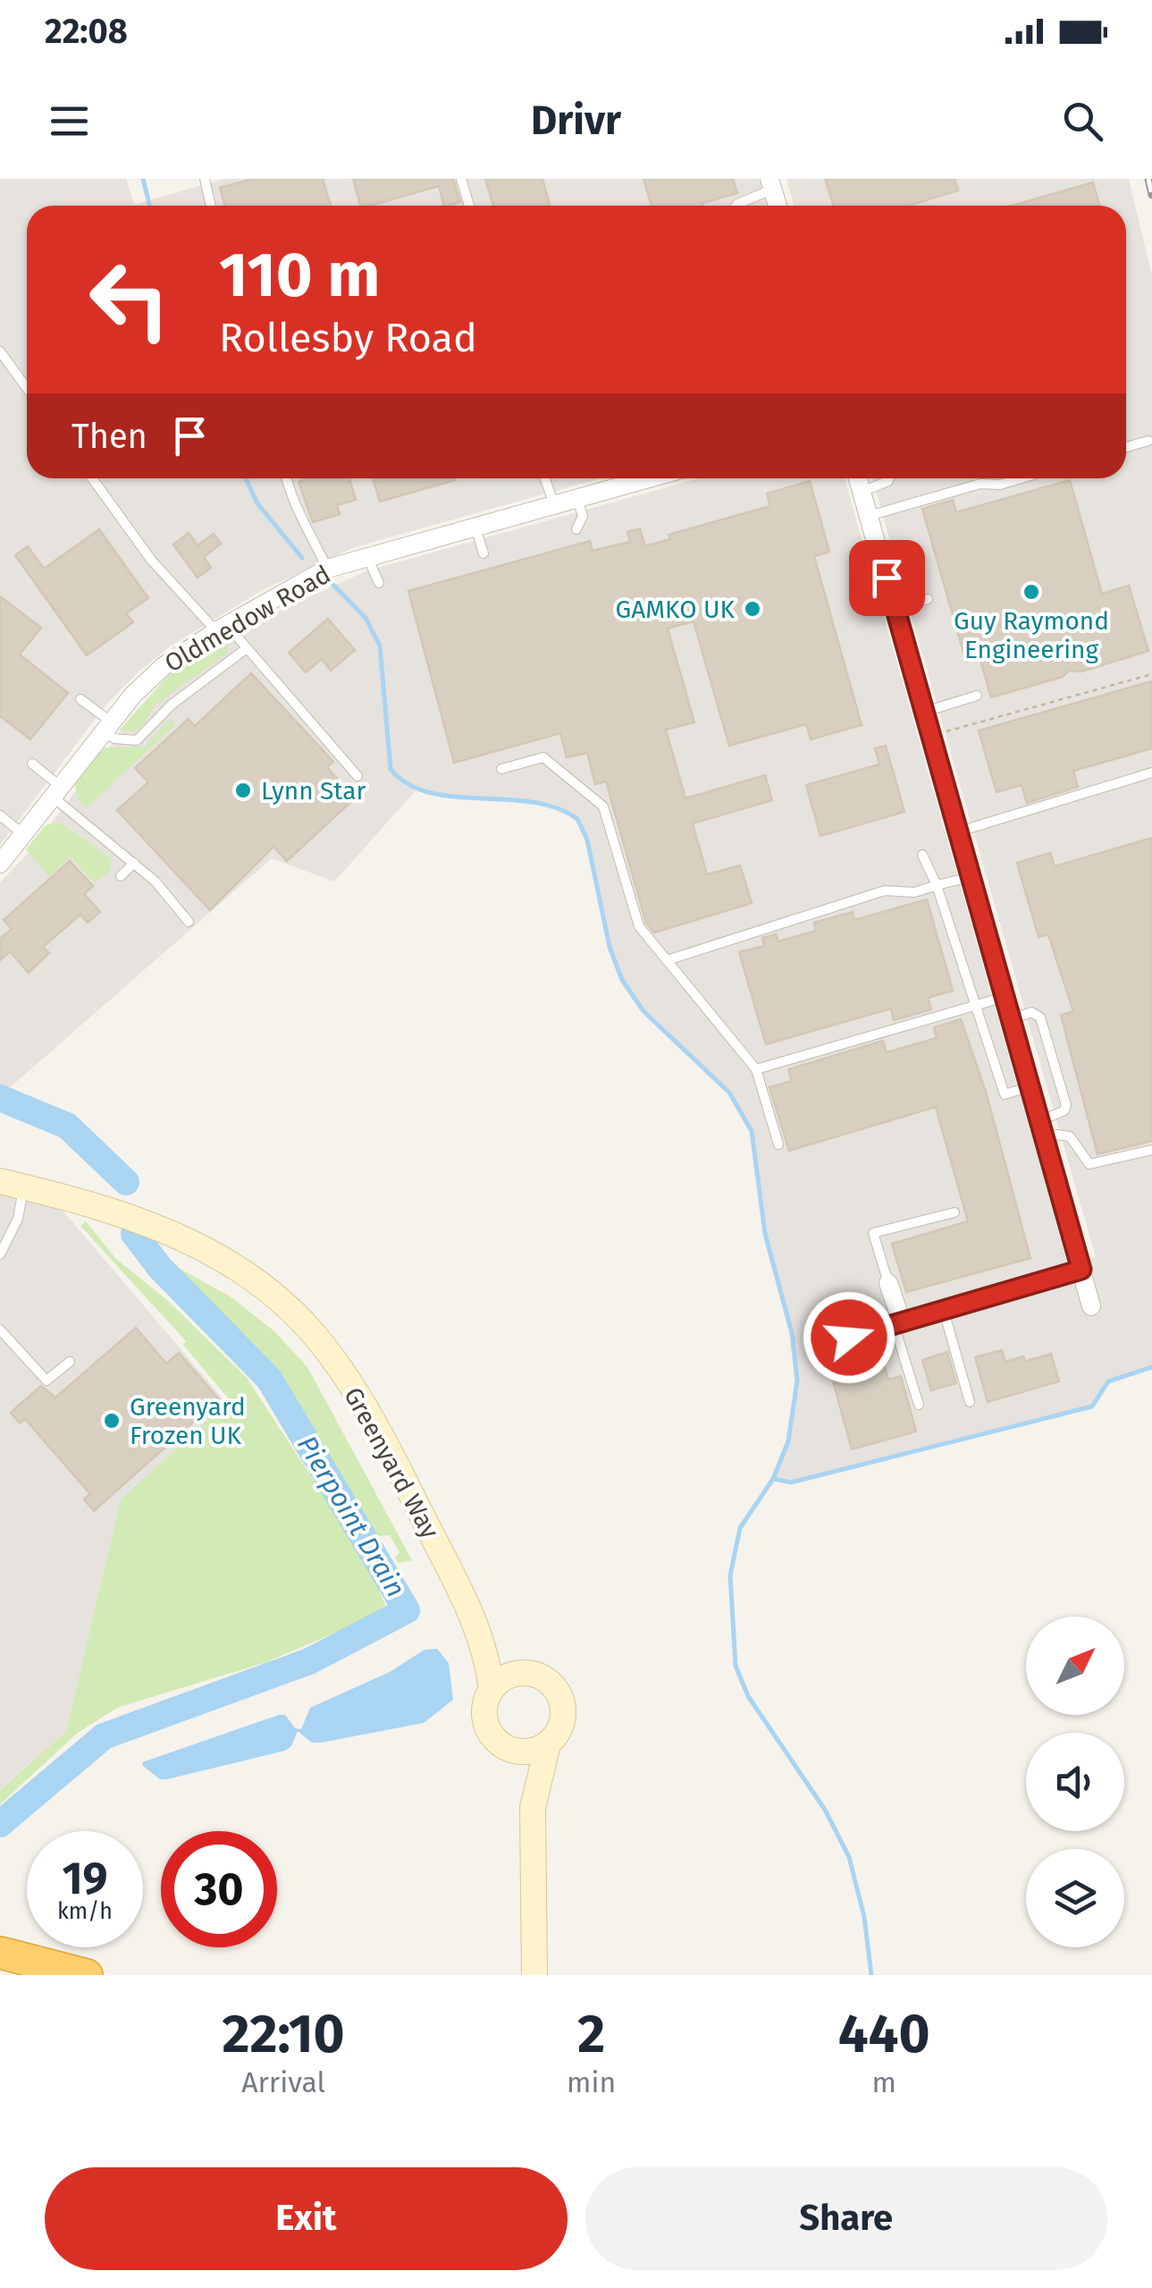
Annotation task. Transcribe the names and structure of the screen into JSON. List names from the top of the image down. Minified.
{"streets":{"street":["Oldmedow Road","Greenyard Way"]},"water":["Pierpoint Drain"],"places":["Guy Raymond Engineering","GAMKO UK","Lynn Star","Greenyard Frozen UK"],"north":"top right","page":{"status":"22:08","header":"Drivr","turn":["110 m","Rollesby Road"],"then":"Then","speed":"19 km/h","limit":"30","eta":["22:10","Arrival","2","min","440","m"],"buttons":["Exit","Share"]}}
